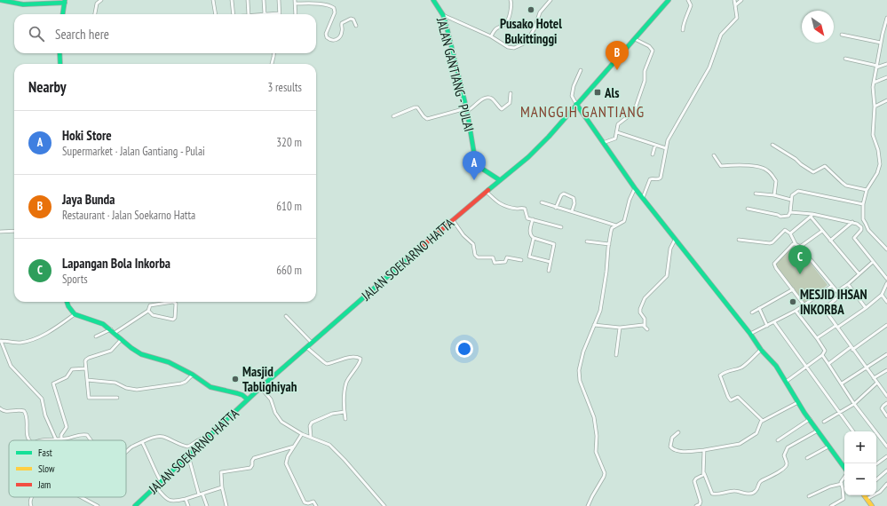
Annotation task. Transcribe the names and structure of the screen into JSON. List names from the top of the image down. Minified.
{"streets":{"main road":["JALAN GANTIANG - PULAI","JALAN SOEKARNO HATTA"]},"crossings":[["JALAN GANTIANG - PULAI","JALAN SOEKARNO HATTA"]],"districts":["MANGGIH GANTIANG"],"places":{"other":["Pusako Hotel Bukittinggi","MESJID IHSAN INKORBA","Masjid Tablighiyah"],"transit":["Als"]},"legend":["Fast","Slow","Jam"],"north":"bottom right","page":{"search":"Search here","pins":["B","A","C"],"heading":["Nearby","3 results"],"list":[{"mark":"A","name":"Hoki Store","note":"Supermarket · Jalan Gantiang - Pulai","value":"320 m"},{"mark":"B","name":"Jaya Bunda","note":"Restaurant · Jalan Soekarno Hatta","value":"610 m"},{"mark":"C","name":"Lapangan Bola Inkorba","note":"Sports","value":"660 m"}],"map_buttons":["+","−"]}}
